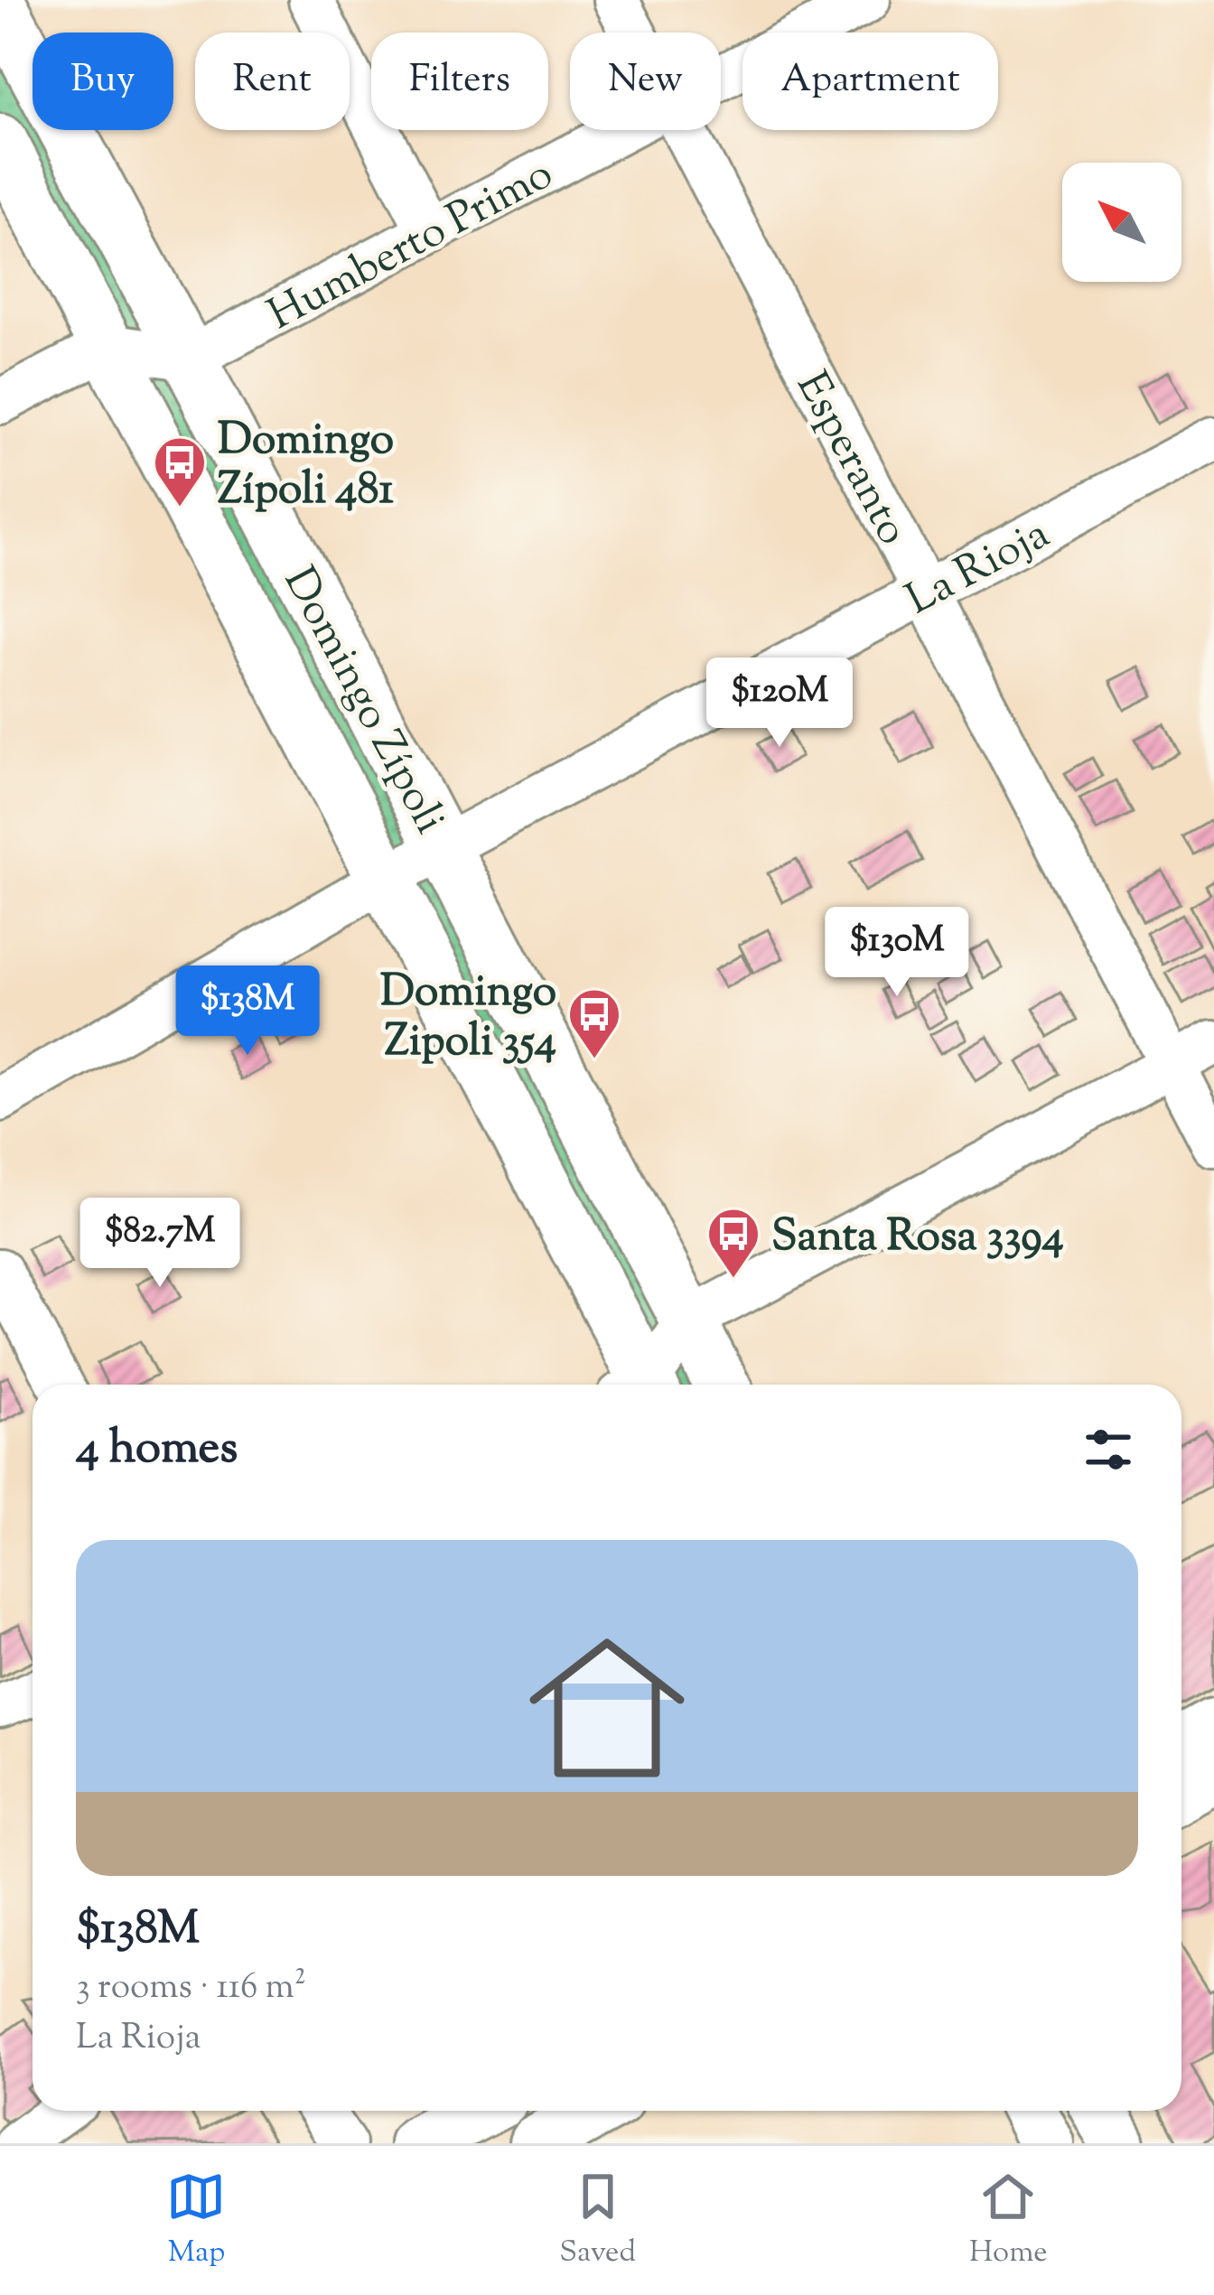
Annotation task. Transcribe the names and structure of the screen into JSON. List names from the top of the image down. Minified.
{"streets":{"main road":["Domingo Zípoli"],"street":["Humberto Primo","Esperanto","La Rioja"]},"crossings":[["Humberto Primo","Domingo Zípoli"],["Esperanto","La Rioja"],["La Rioja","Domingo Zípoli"]],"places":{"bus stop":["Domingo Zípoli 481","Domingo Zipoli 354","Santa Rosa 3394"]},"north":"top left","page":{"chip":["Buy","Rent","Filters","New","Apartment"],"price":["$120M","$130M","$138M","$82.7M"],"heading":"4 homes","list":[{"name":"$138M","note":"3 rooms · 116 m² · La Rioja"}],"tabs":["Map","Saved","Home"]}}
